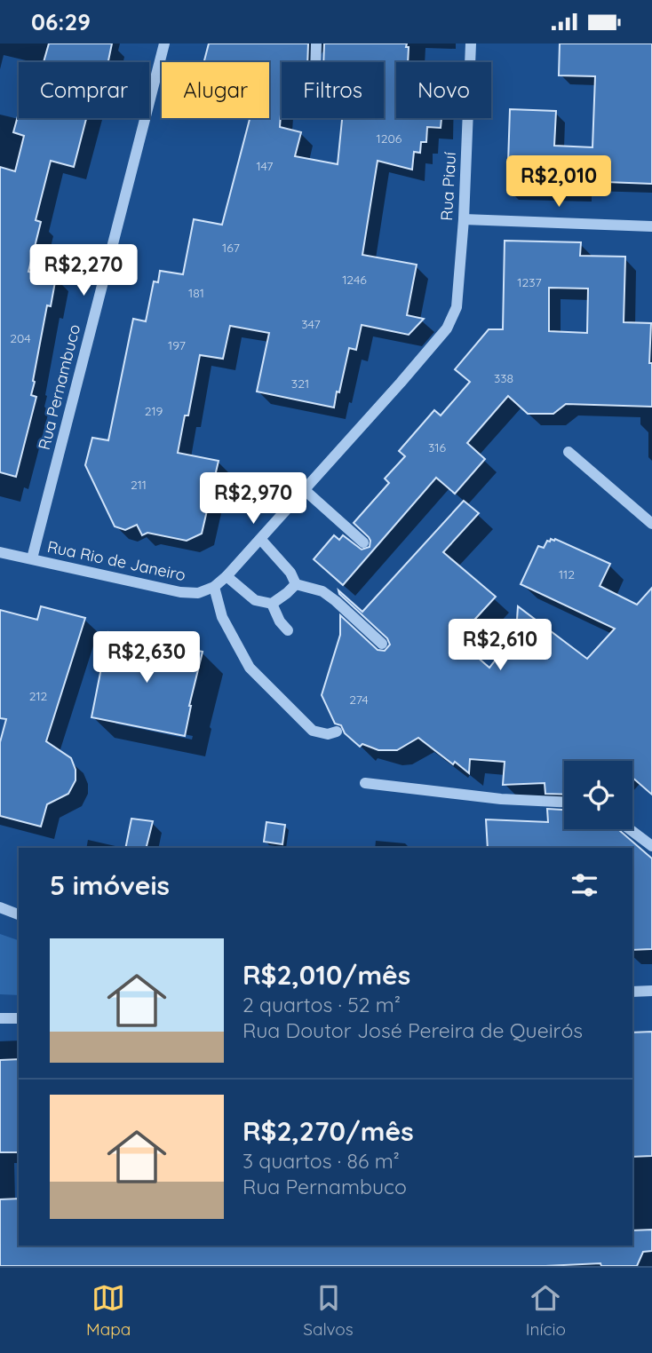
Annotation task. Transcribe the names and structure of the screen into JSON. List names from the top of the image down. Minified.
{"streets":{"street":["Rua Piauí","Rua Pernambuco","Rua Rio de Janeiro"]},"crossings":[["Rua Pernambuco","Rua Rio de Janeiro"]],"house_numbers":["1206","147","167","1246","1237","181","347","204","197","338","321","219","316","211","112","212","274"],"page":{"status":"06:29","chip":["Comprar","Alugar","Filtros","Novo"],"price":["R$2,010","R$2,270","R$2,970","R$2,610","R$2,630"],"heading":"5 imóveis","list":[{"name":"R$2,010/mês","note":"2 quartos · 52 m² · Rua Doutor José Pereira de Queirós"},{"name":"R$2,270/mês","note":"3 quartos · 86 m² · Rua Pernambuco"}],"tabs":["Mapa","Salvos","Início"]}}
